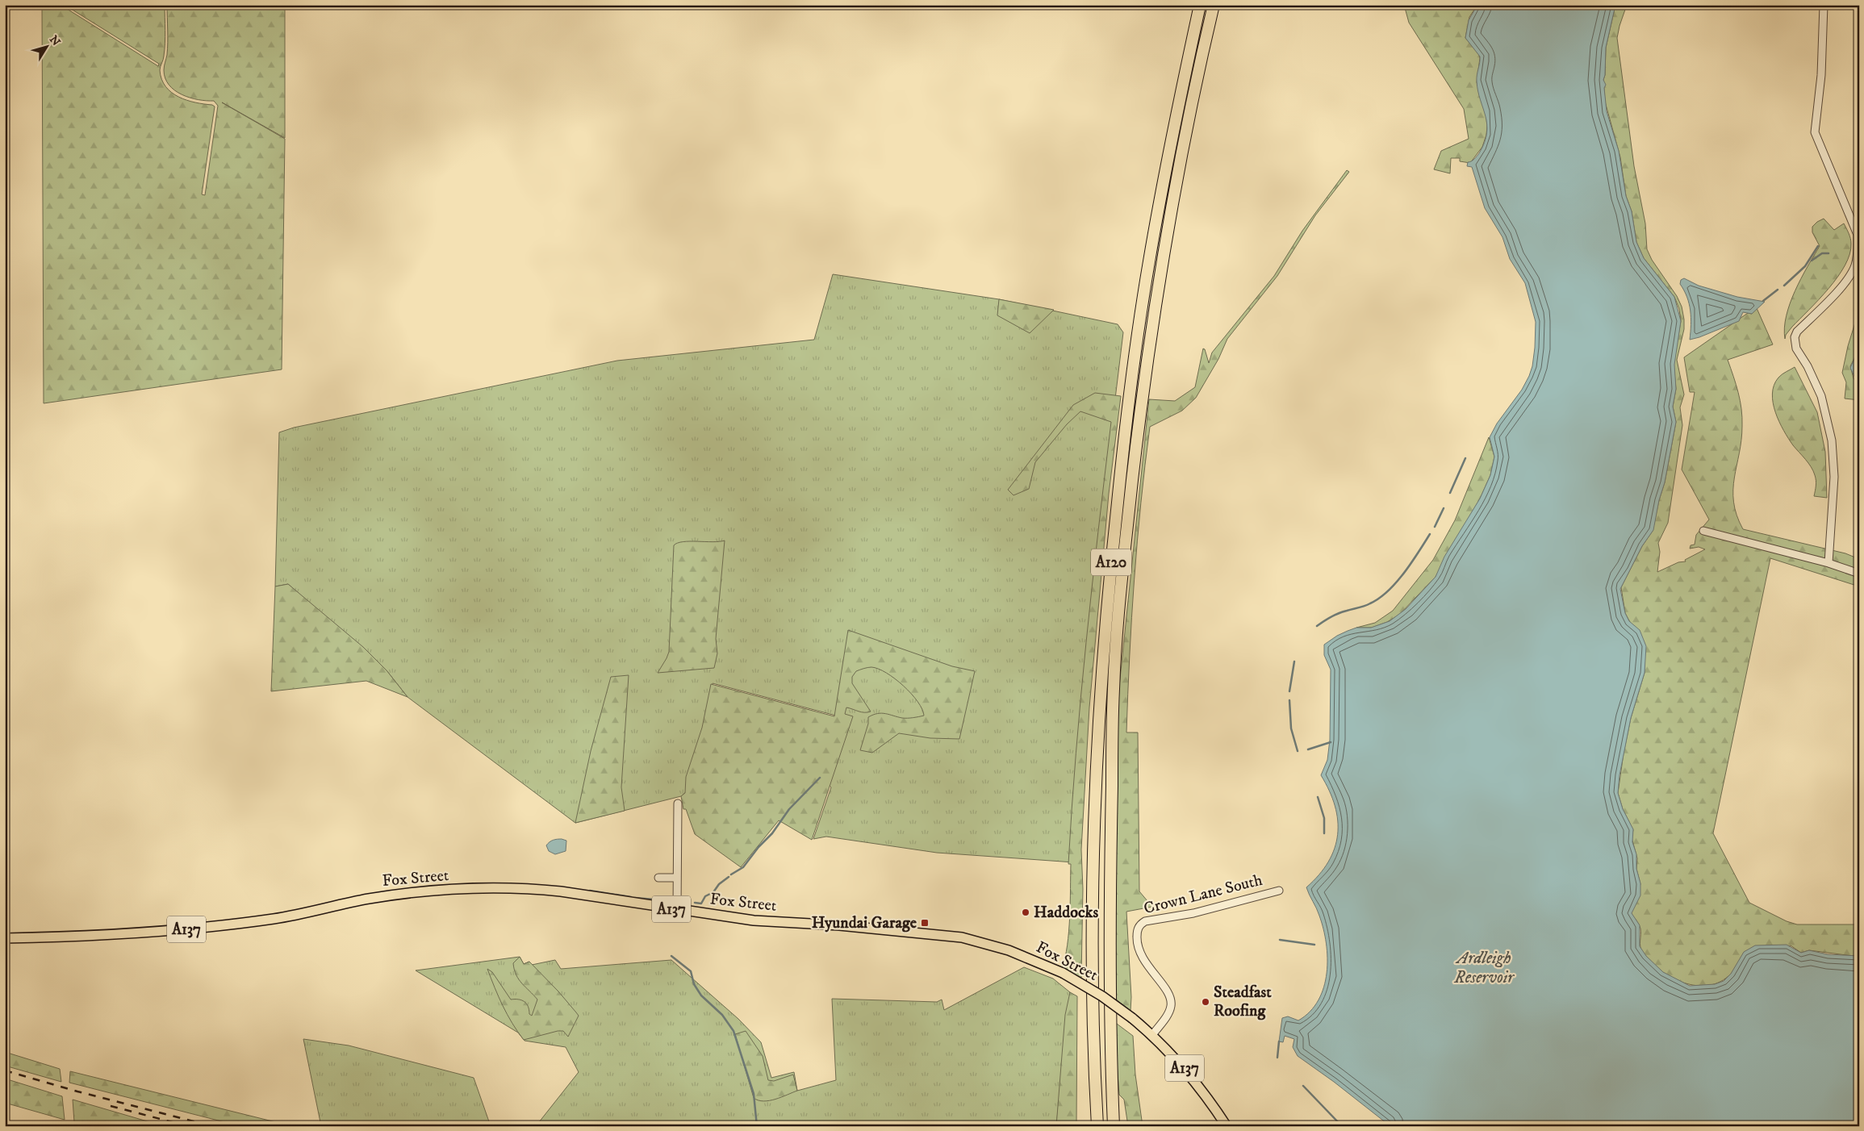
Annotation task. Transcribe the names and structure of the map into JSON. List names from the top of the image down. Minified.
{"streets":{"highway":["A120"],"main road":["Fox Street","A137"],"street":["Crown Lane South"]},"crossings":[["Fox Street","Crown Lane South"],["Fox Street","A137"],["Crown Lane South","A137"]],"water":["Ardleigh Reservoir"],"places":{"other":["Haddocks","Steadfast Roofing"],"transit":["Hyundai Garage"]},"north":"top right"}
